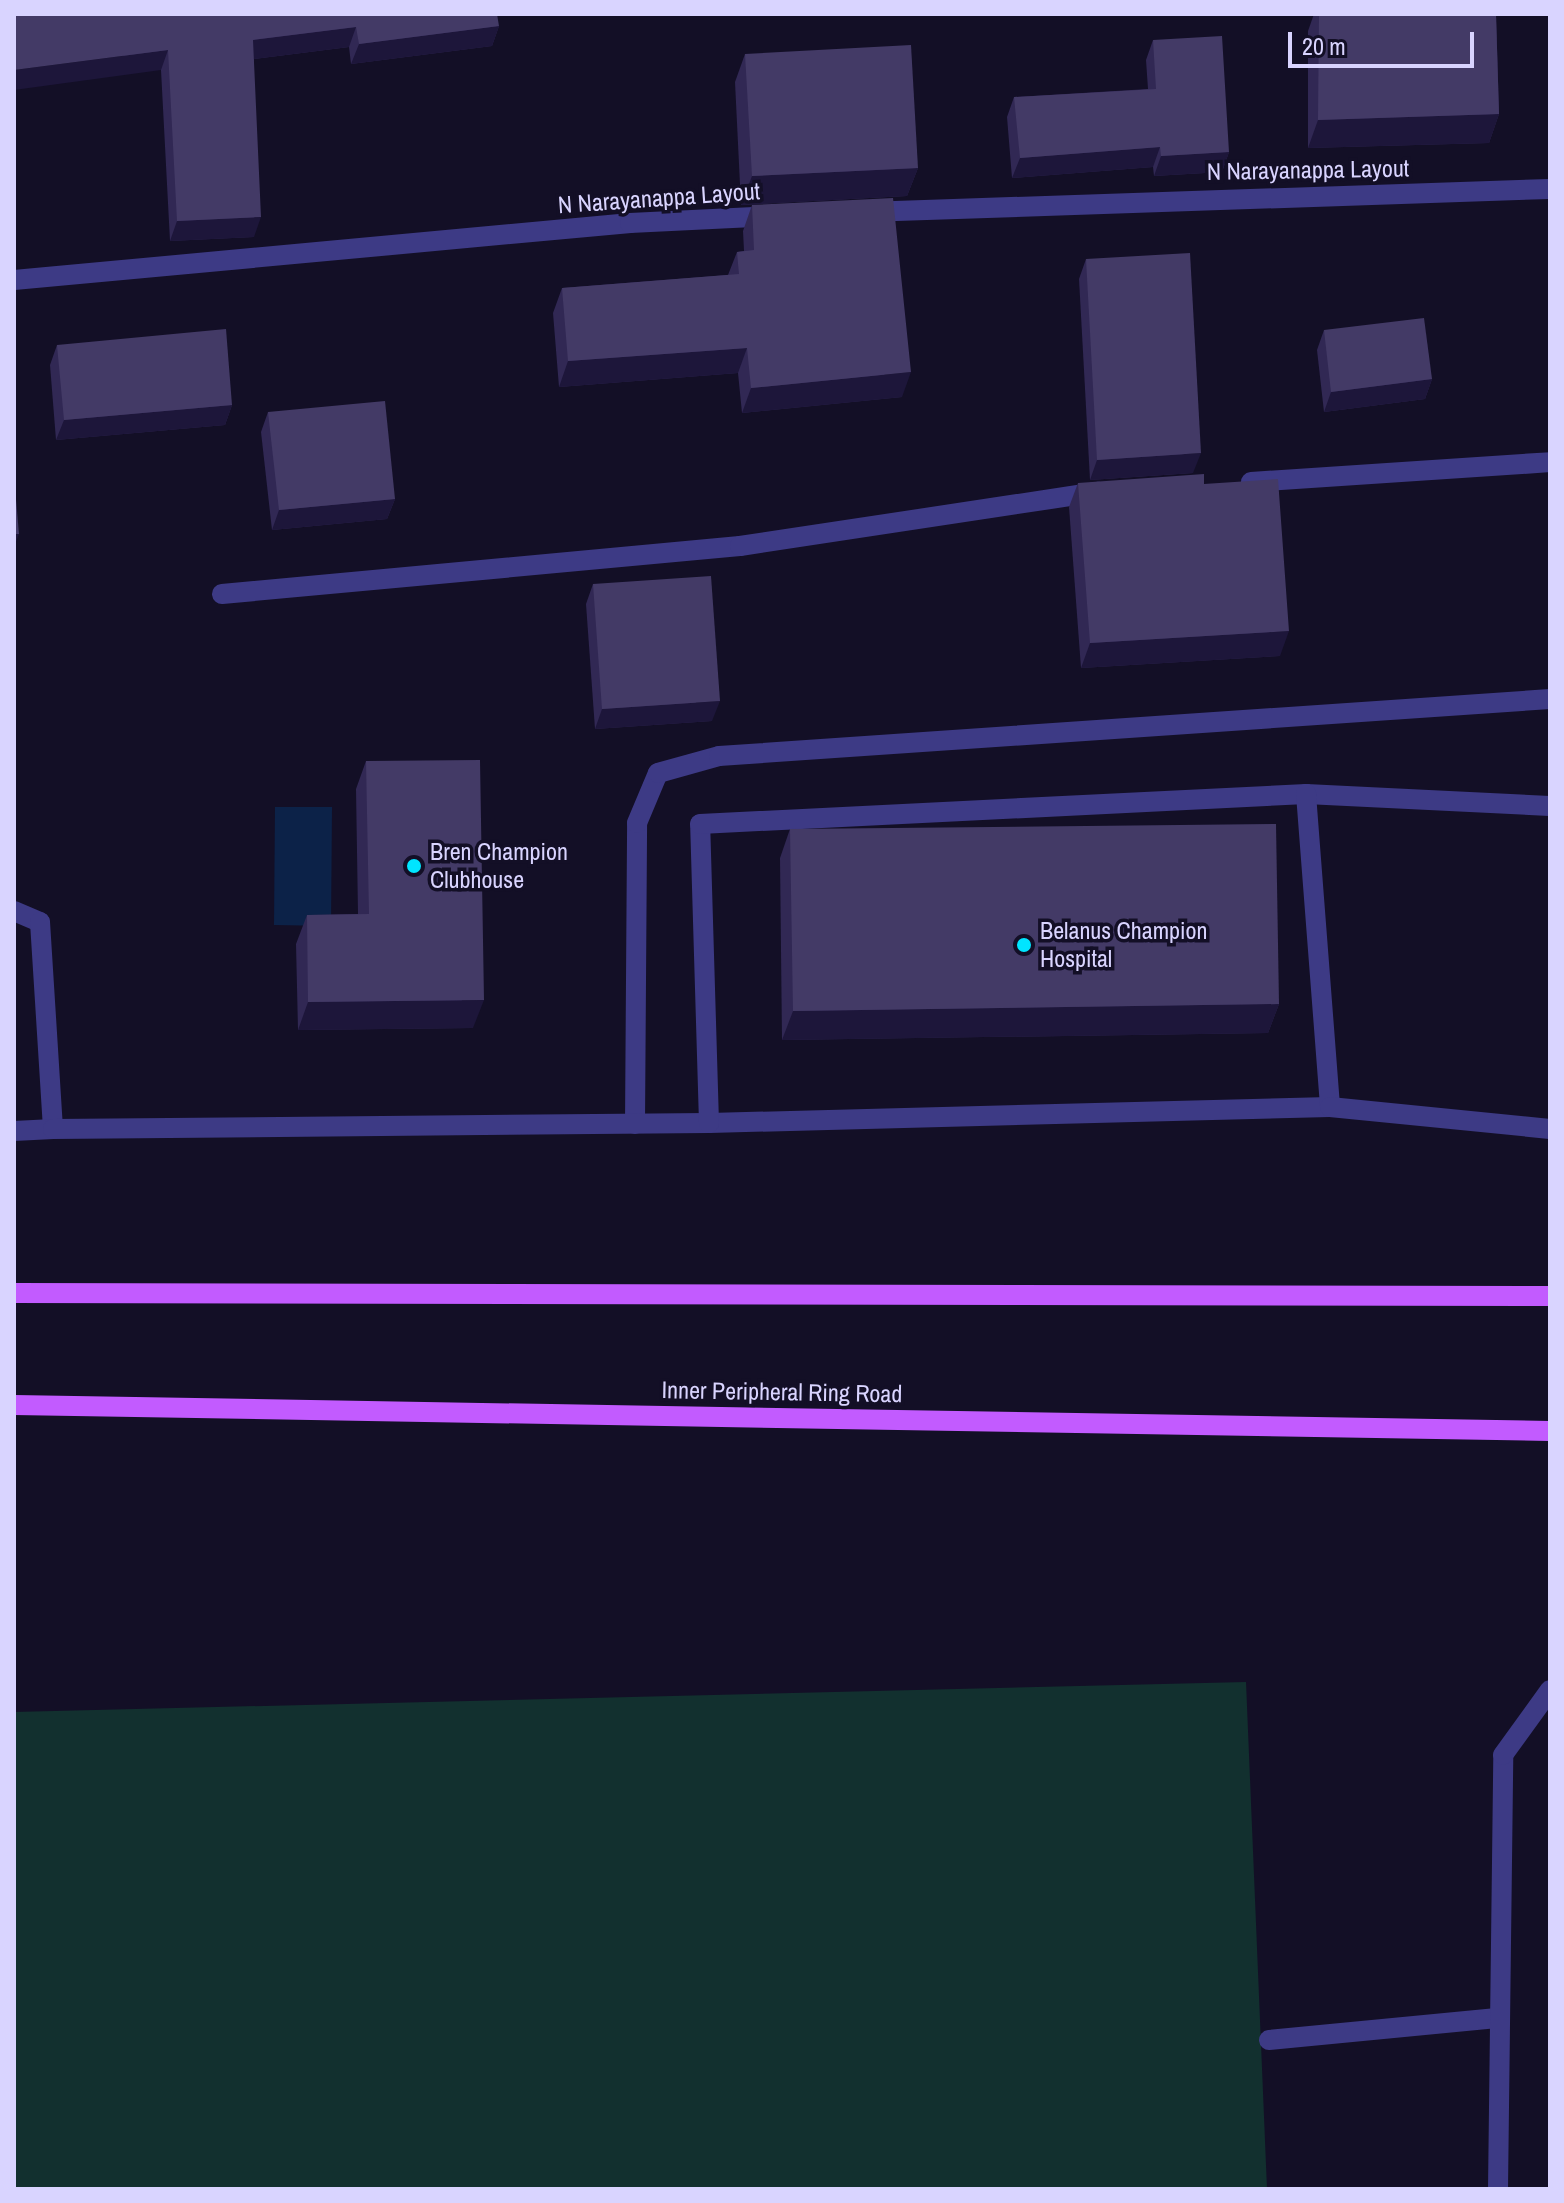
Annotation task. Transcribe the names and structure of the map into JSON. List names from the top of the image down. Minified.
{"streets":{"main road":["Inner Peripheral Ring Road"],"street":["N Narayanappa Layout"]},"places":["Bren Champion Clubhouse","Belanus Champion Hospital"],"scale_bar":"20 m"}
